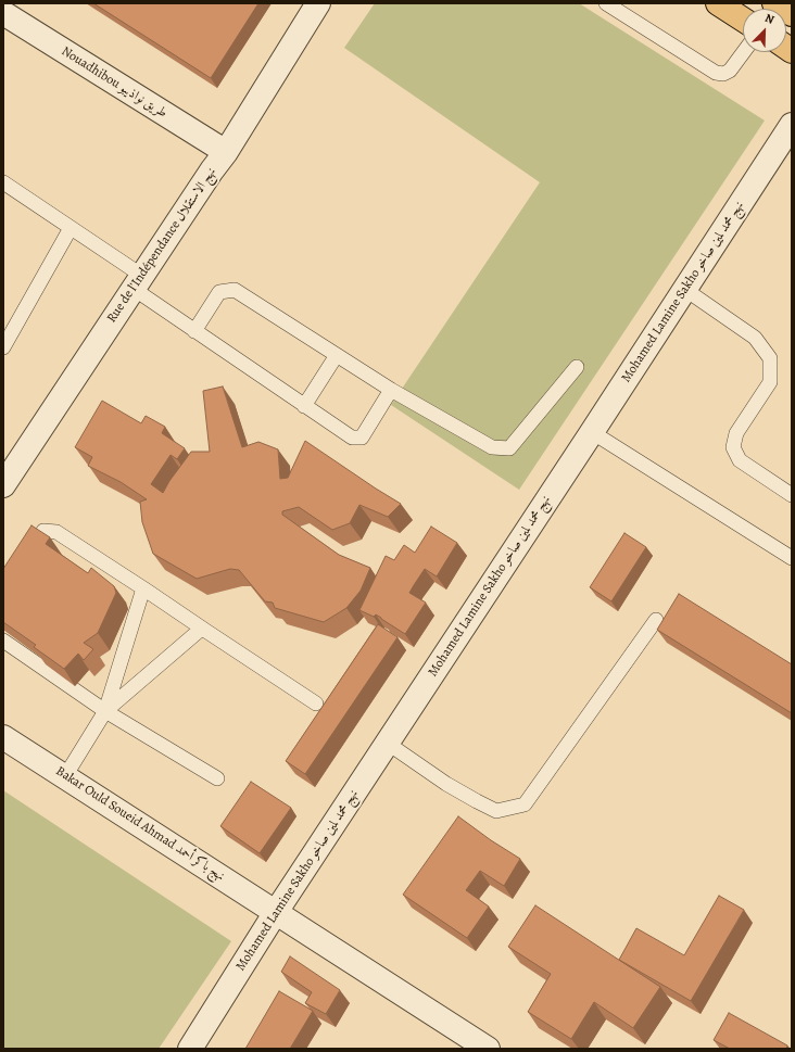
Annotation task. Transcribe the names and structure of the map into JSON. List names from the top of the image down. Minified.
{"streets":{"street":["Nouadhibou طريق نواذيبو","Rue de l'Indépendance نهج الاستقلال","Mohamed Lamine Sakho نهج محمد لمين صاخو","Bakar Ould Soueid Ahmad نهج باكر أحمد"]},"crossings":[["Nouadhibou طريق نواذيبو","Rue de l'Indépendance نهج الاستقلال"],["Mohamed Lamine Sakho نهج محمد لمين صاخو","Bakar Ould Soueid Ahmad نهج باكر أحمد"]],"north":"top right"}
